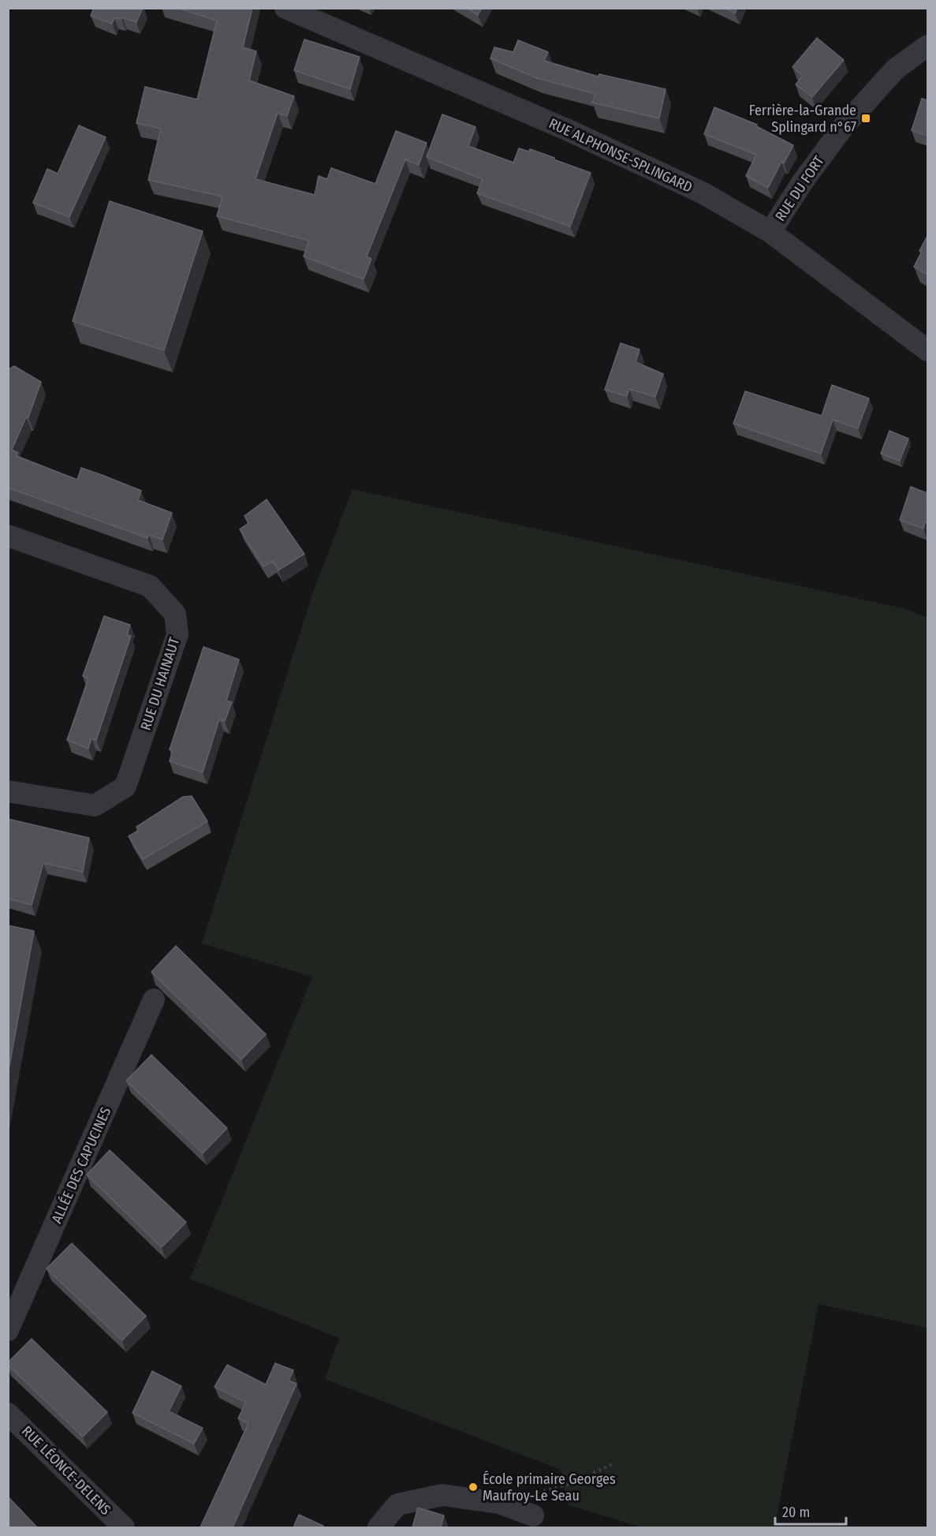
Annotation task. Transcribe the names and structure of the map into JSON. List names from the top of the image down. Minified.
{"streets":{"street":["RUE ALPHONSE-SPLINGARD","RUE DU FORT","RUE DU HAINAUT","ALLÉE DES CAPUCINES","RUE LÉONCE-DELENS"]},"crossings":[["RUE ALPHONSE-SPLINGARD","RUE DU FORT"]],"places":{"transit":["Ferrière-la-Grande Splingard n°67"],"other":["École primaire Georges Maufroy-Le Seau"]},"scale_bar":"20 m"}
